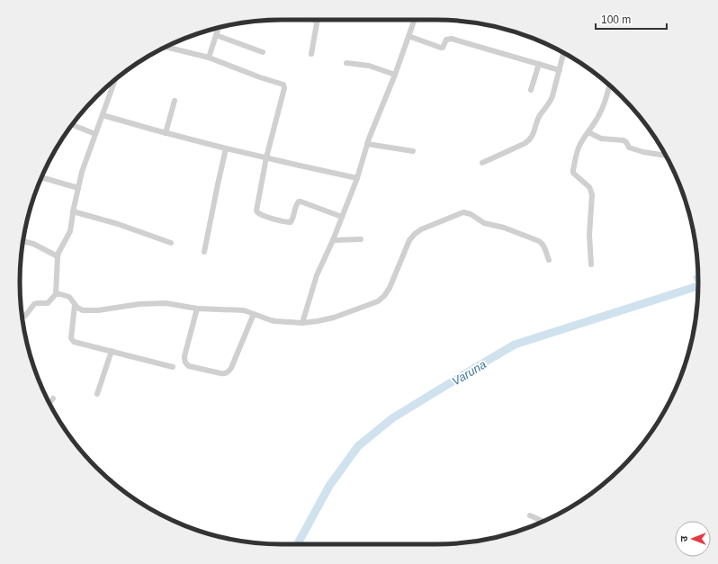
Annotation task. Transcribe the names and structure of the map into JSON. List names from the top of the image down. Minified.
{"water":["Varuna"],"scale_bar":"100 m","north":"left"}
